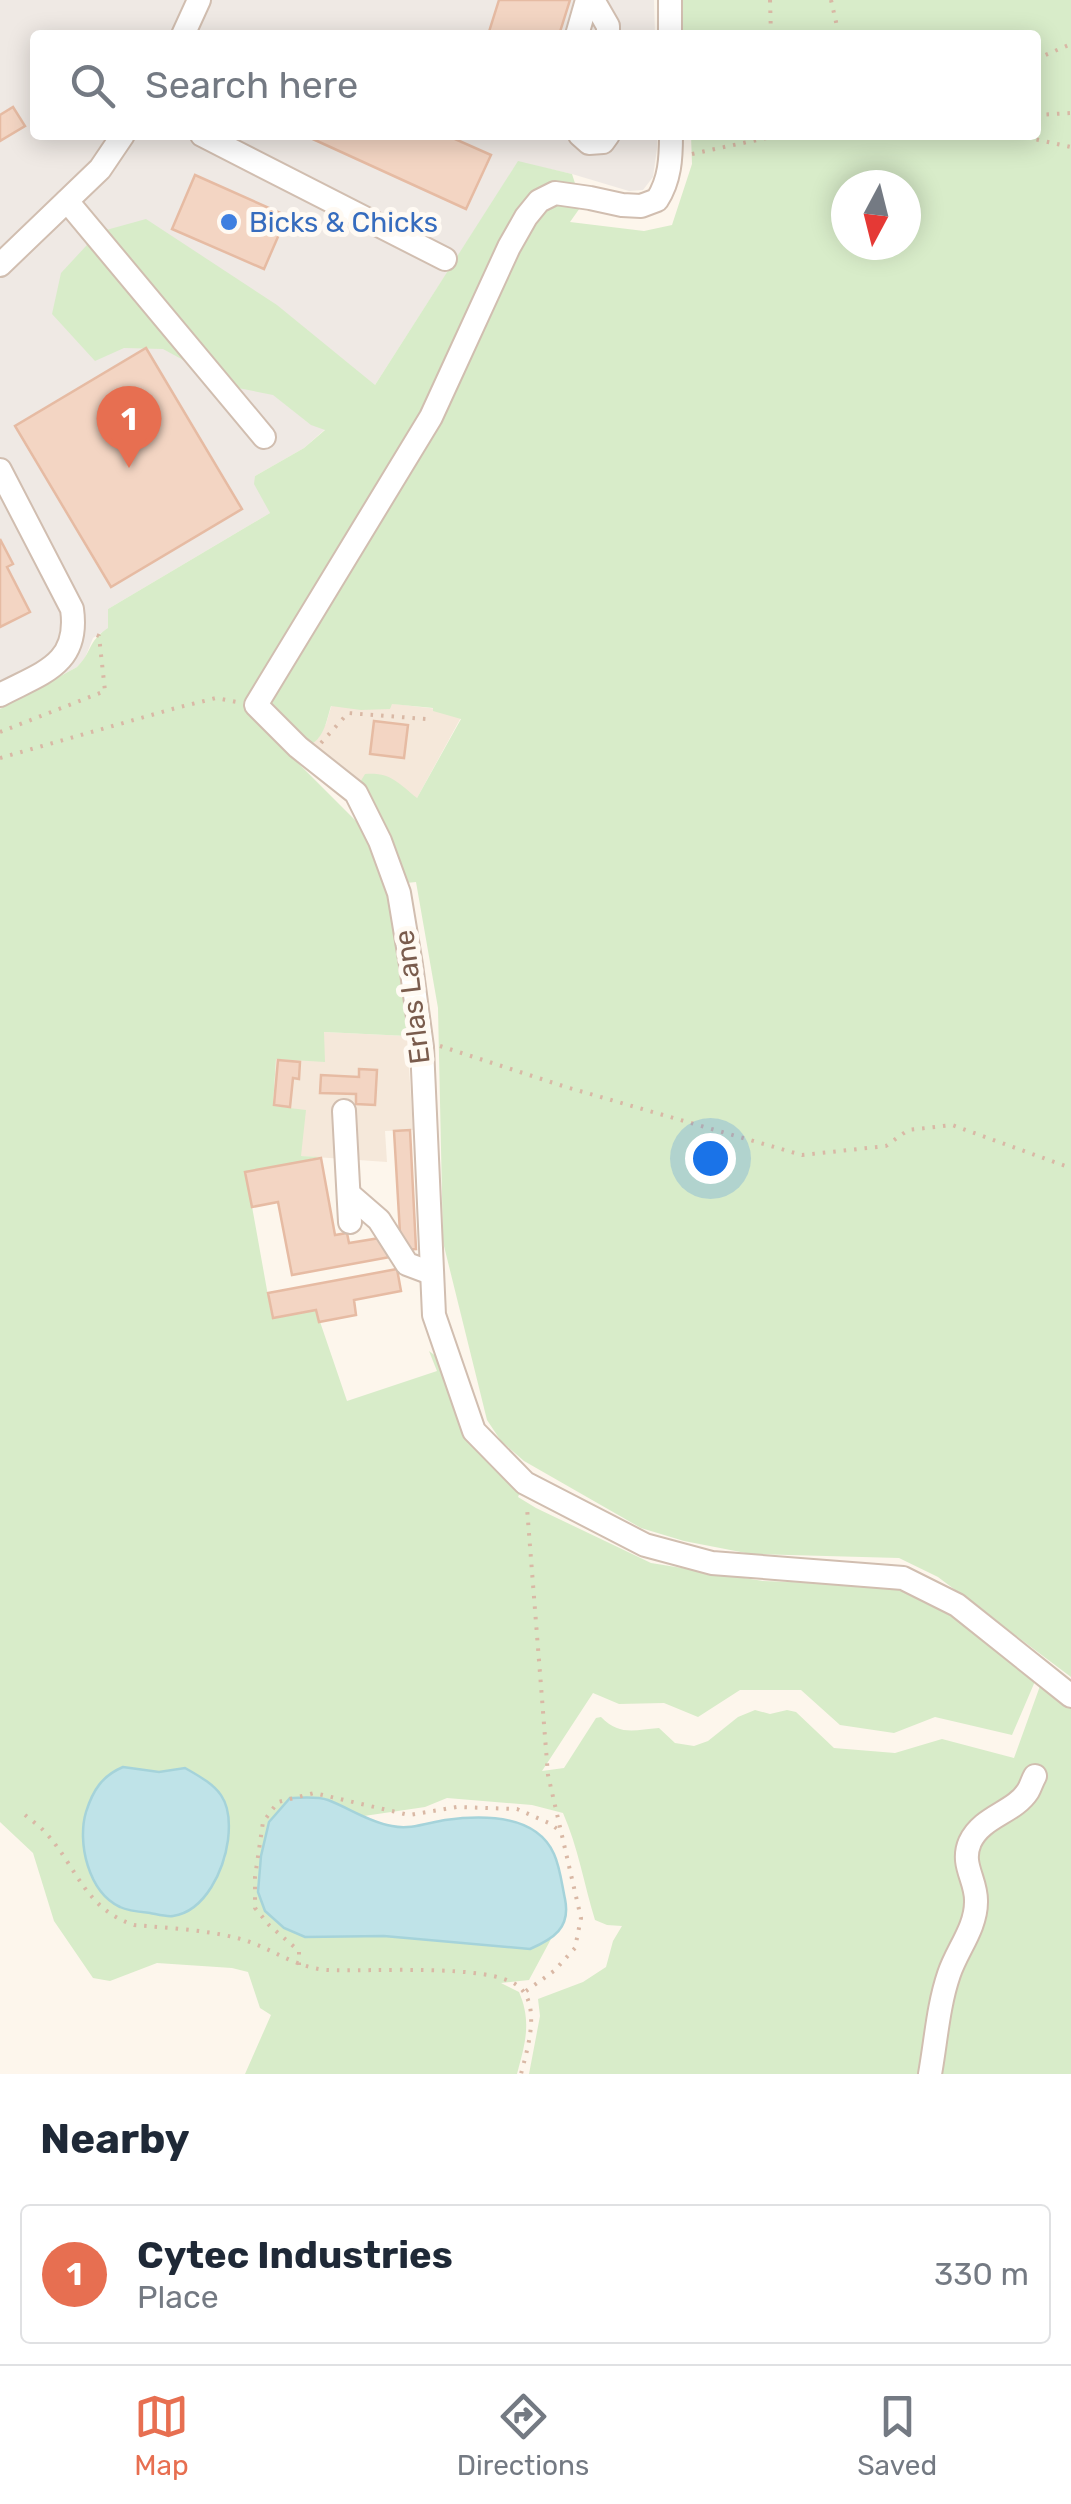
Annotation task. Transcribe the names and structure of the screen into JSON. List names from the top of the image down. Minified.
{"streets":{"street":["Erlas Lane"]},"places":["Bicks & Chicks"],"north":"bottom","page":{"search":"Search here","pins":"1","heading":"Nearby","list":[{"mark":"1","name":"Cytec Industries","note":"Place","value":"330 m"}],"nav":["Map","Directions","Saved"]}}
